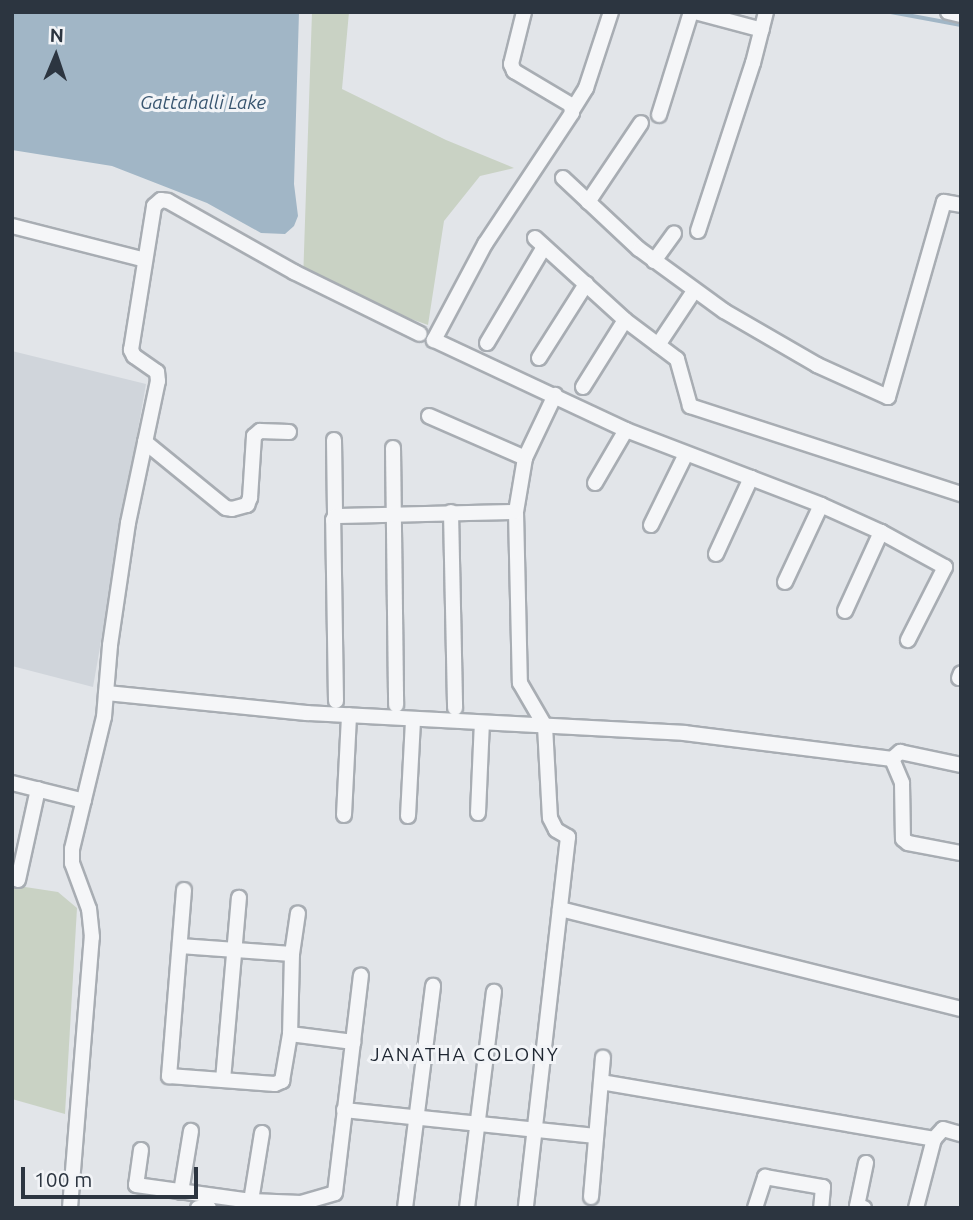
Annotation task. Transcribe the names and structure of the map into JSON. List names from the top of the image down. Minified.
{"districts":["JANATHA COLONY"],"water":["Gattahalli Lake"],"scale_bar":"100 m","north":"top"}
